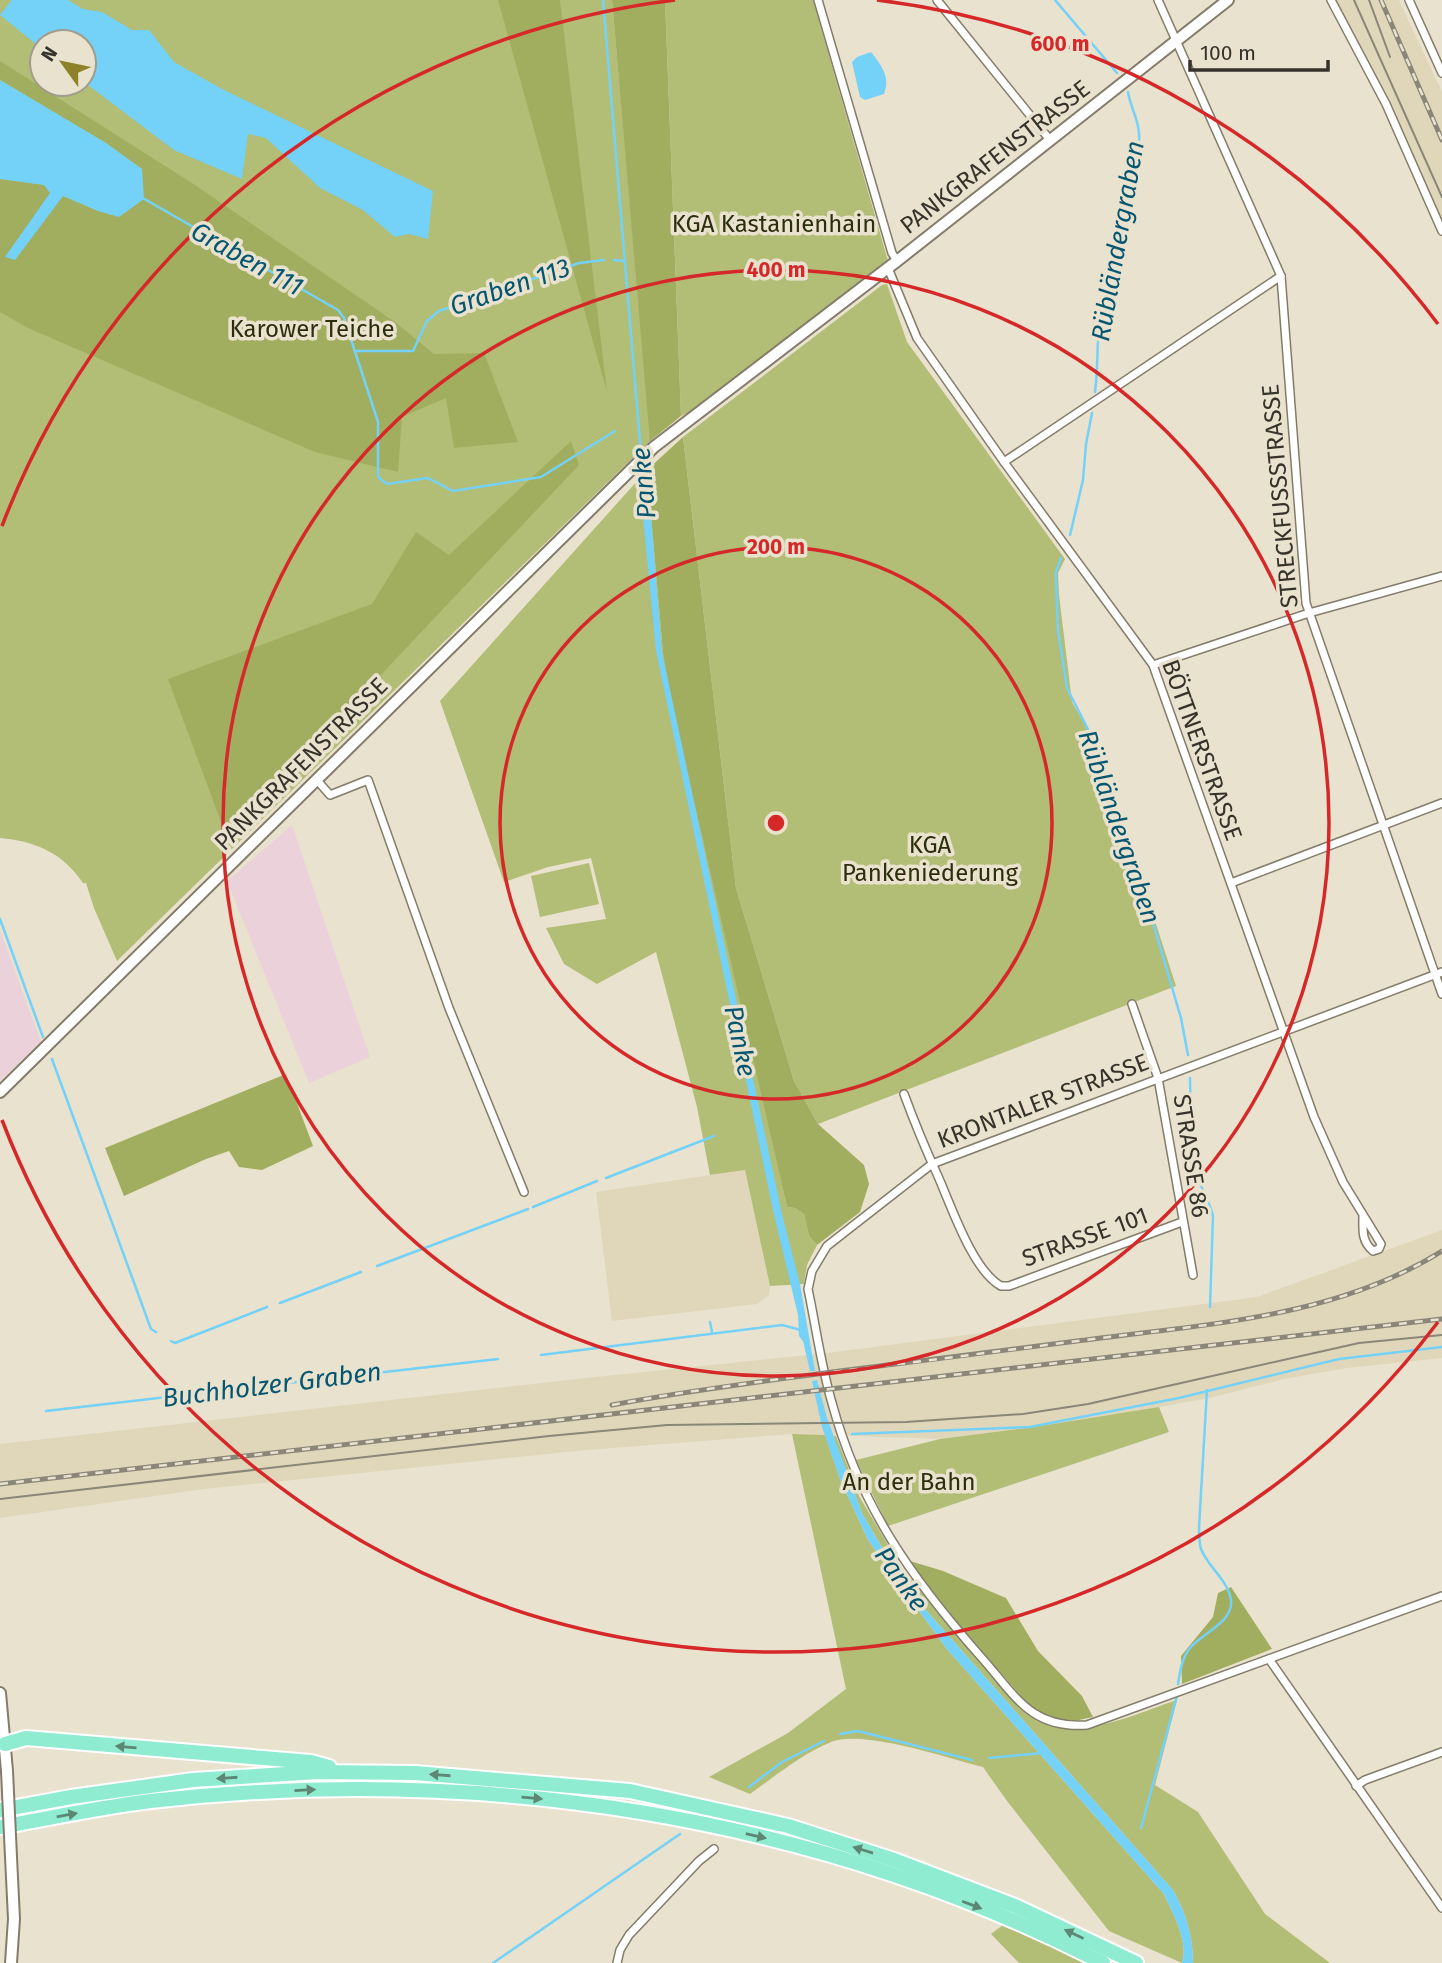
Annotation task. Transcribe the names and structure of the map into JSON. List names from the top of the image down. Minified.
{"streets":{"main road":["PANKGRAFENSTRASSE"],"street":["STRECKFUSSSTRASSE","BÖTTNERSTRASSE","KRONTALER STRASSE","STRASSE 86","STRASSE 101"]},"crossings":[["PANKGRAFENSTRASSE","STRECKFUSSSTRASSE"],["PANKGRAFENSTRASSE","BÖTTNERSTRASSE"],["STRECKFUSSSTRASSE","KRONTALER STRASSE"],["BÖTTNERSTRASSE","KRONTALER STRASSE"],["KRONTALER STRASSE","STRASSE 86"],["KRONTALER STRASSE","STRASSE 101"],["STRASSE 86","STRASSE 101"]],"water":["Rübländergraben","Graben 111","Graben 113","Panke","Buchholzer Graben"],"parks":["KGA Kastanienhain","Karower Teiche","KGA Pankeniederung","An der Bahn"],"scale_bar":"100 m","north":"top left","rings":["600 m","400 m","200 m"]}
